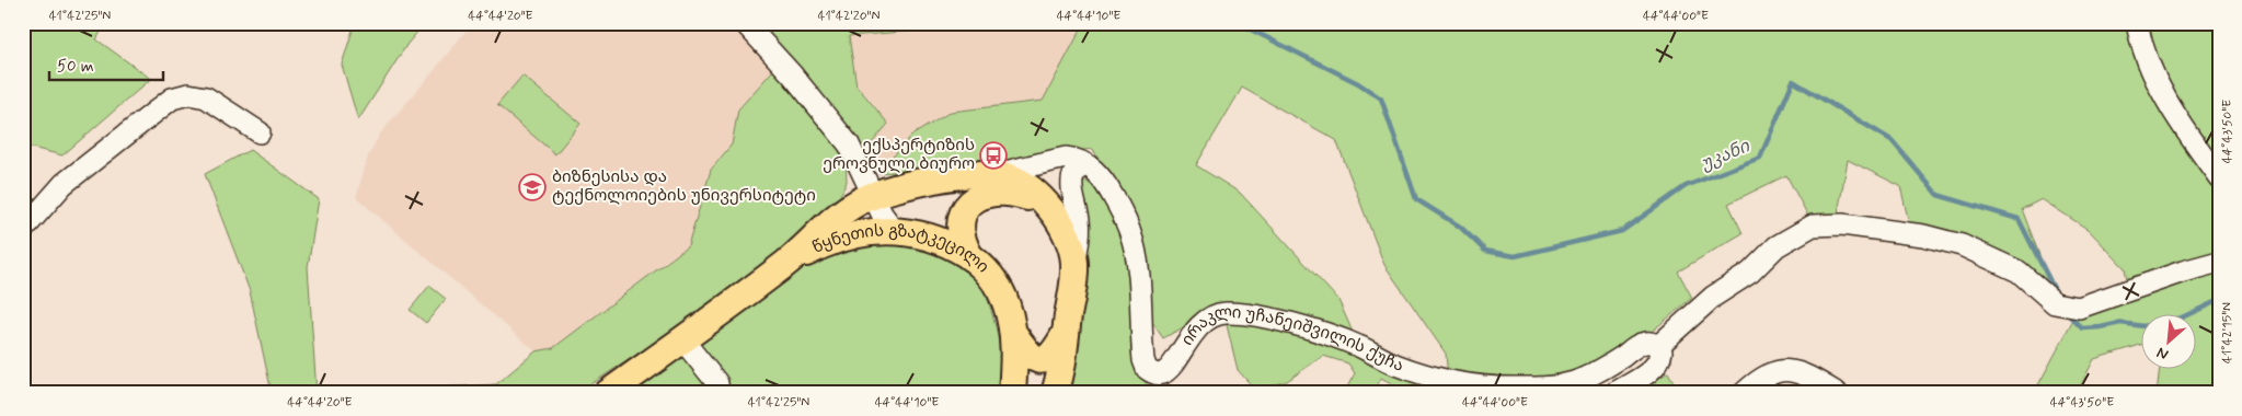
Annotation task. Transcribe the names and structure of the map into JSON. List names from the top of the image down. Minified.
{"streets":{"main road":["წყნეთის გზატკეცილი"],"street":["ირაკლი უჩანეიშვილის ქუჩა"]},"water":["უკანი"],"places":{"bus stop":["ექსპერტიზის ეროვნული ბიურო"],"school or university":["ბიზნესისა და ტექნოლოიების უნივერსიტეტი"]},"scale_bar":"50 m","north":"bottom left","coordinates":["41°42'25\"N","44°44'20\"E","41°42'20\"N","44°44'10\"E","44°44'00\"E","44°43'50\"E","41°42'15\"N"]}
